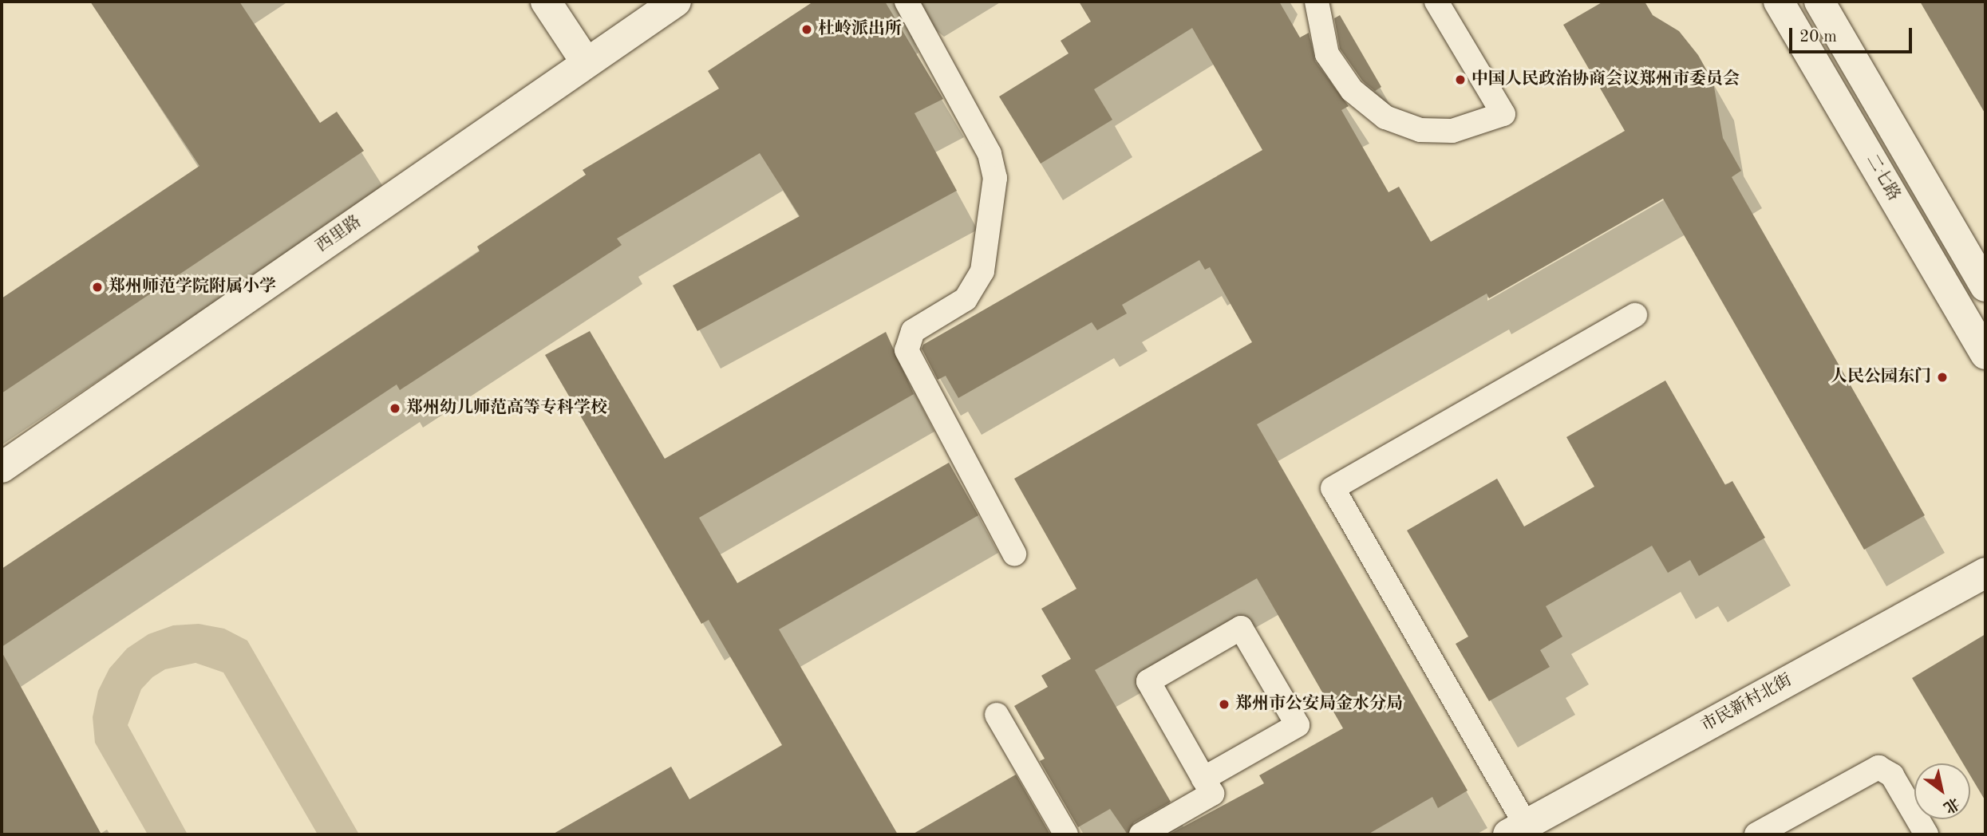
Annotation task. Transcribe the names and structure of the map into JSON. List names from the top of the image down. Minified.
{"streets":{"street":["二七路","西里路","市民新村北街"]},"places":["杜岭派出所","中国人民政治协商会议郑州市委员会","郑州师范学院附属小学","人民公园东门","郑州幼儿师范高等专科学校","郑州市公安局金水分局"],"scale_bar":"20 m","north":"bottom right"}
